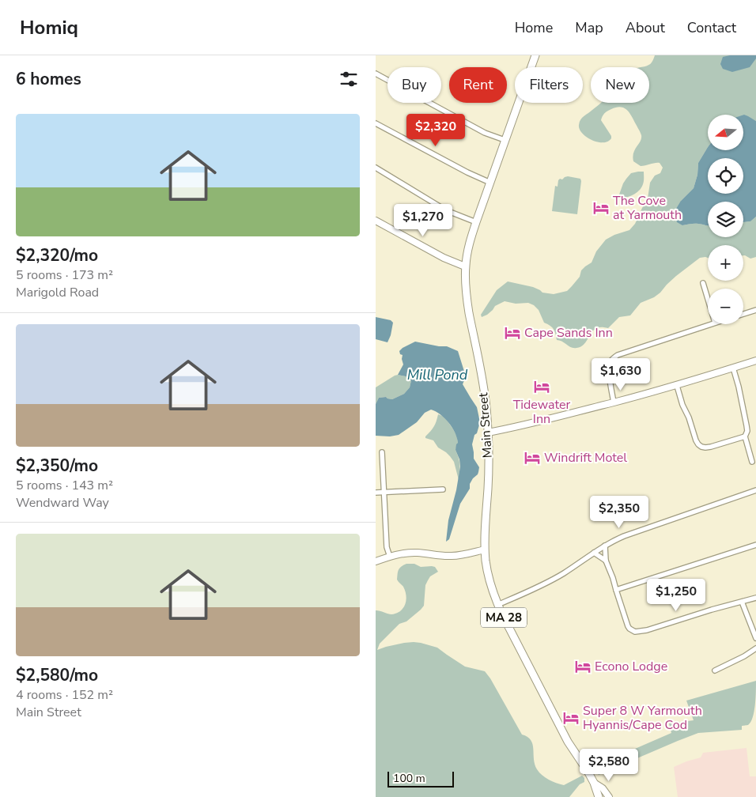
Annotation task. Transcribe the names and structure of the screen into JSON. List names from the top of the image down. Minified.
{"streets":{"main road":["Main Street","MA 28"]},"water":["Mill Pond"],"places":{"hotel":["The Cove at Yarmouth","Cape Sands Inn","Tidewater Inn","Windrift Motel","Econo Lodge","Super 8 W Yarmouth Hyannis/Cape Cod"]},"scale_bar":"100 m","north":"left","page":{"header":"Homiq","nav":["Home","Map","About","Contact"],"heading":"6 homes","chip":["Buy","Rent","Filters","New"],"list":[{"name":"$2,320/mo","note":"5 rooms · 173 m² · Marigold Road"},{"name":"$2,350/mo","note":"5 rooms · 143 m² · Wendward Way"},{"name":"$2,580/mo","note":"4 rooms · 152 m² · Main Street"}],"price":["$2,320","$1,270","$1,630","$2,350","$1,250","$2,580"],"map_buttons":["+","−"],"scale":"100 m"}}
